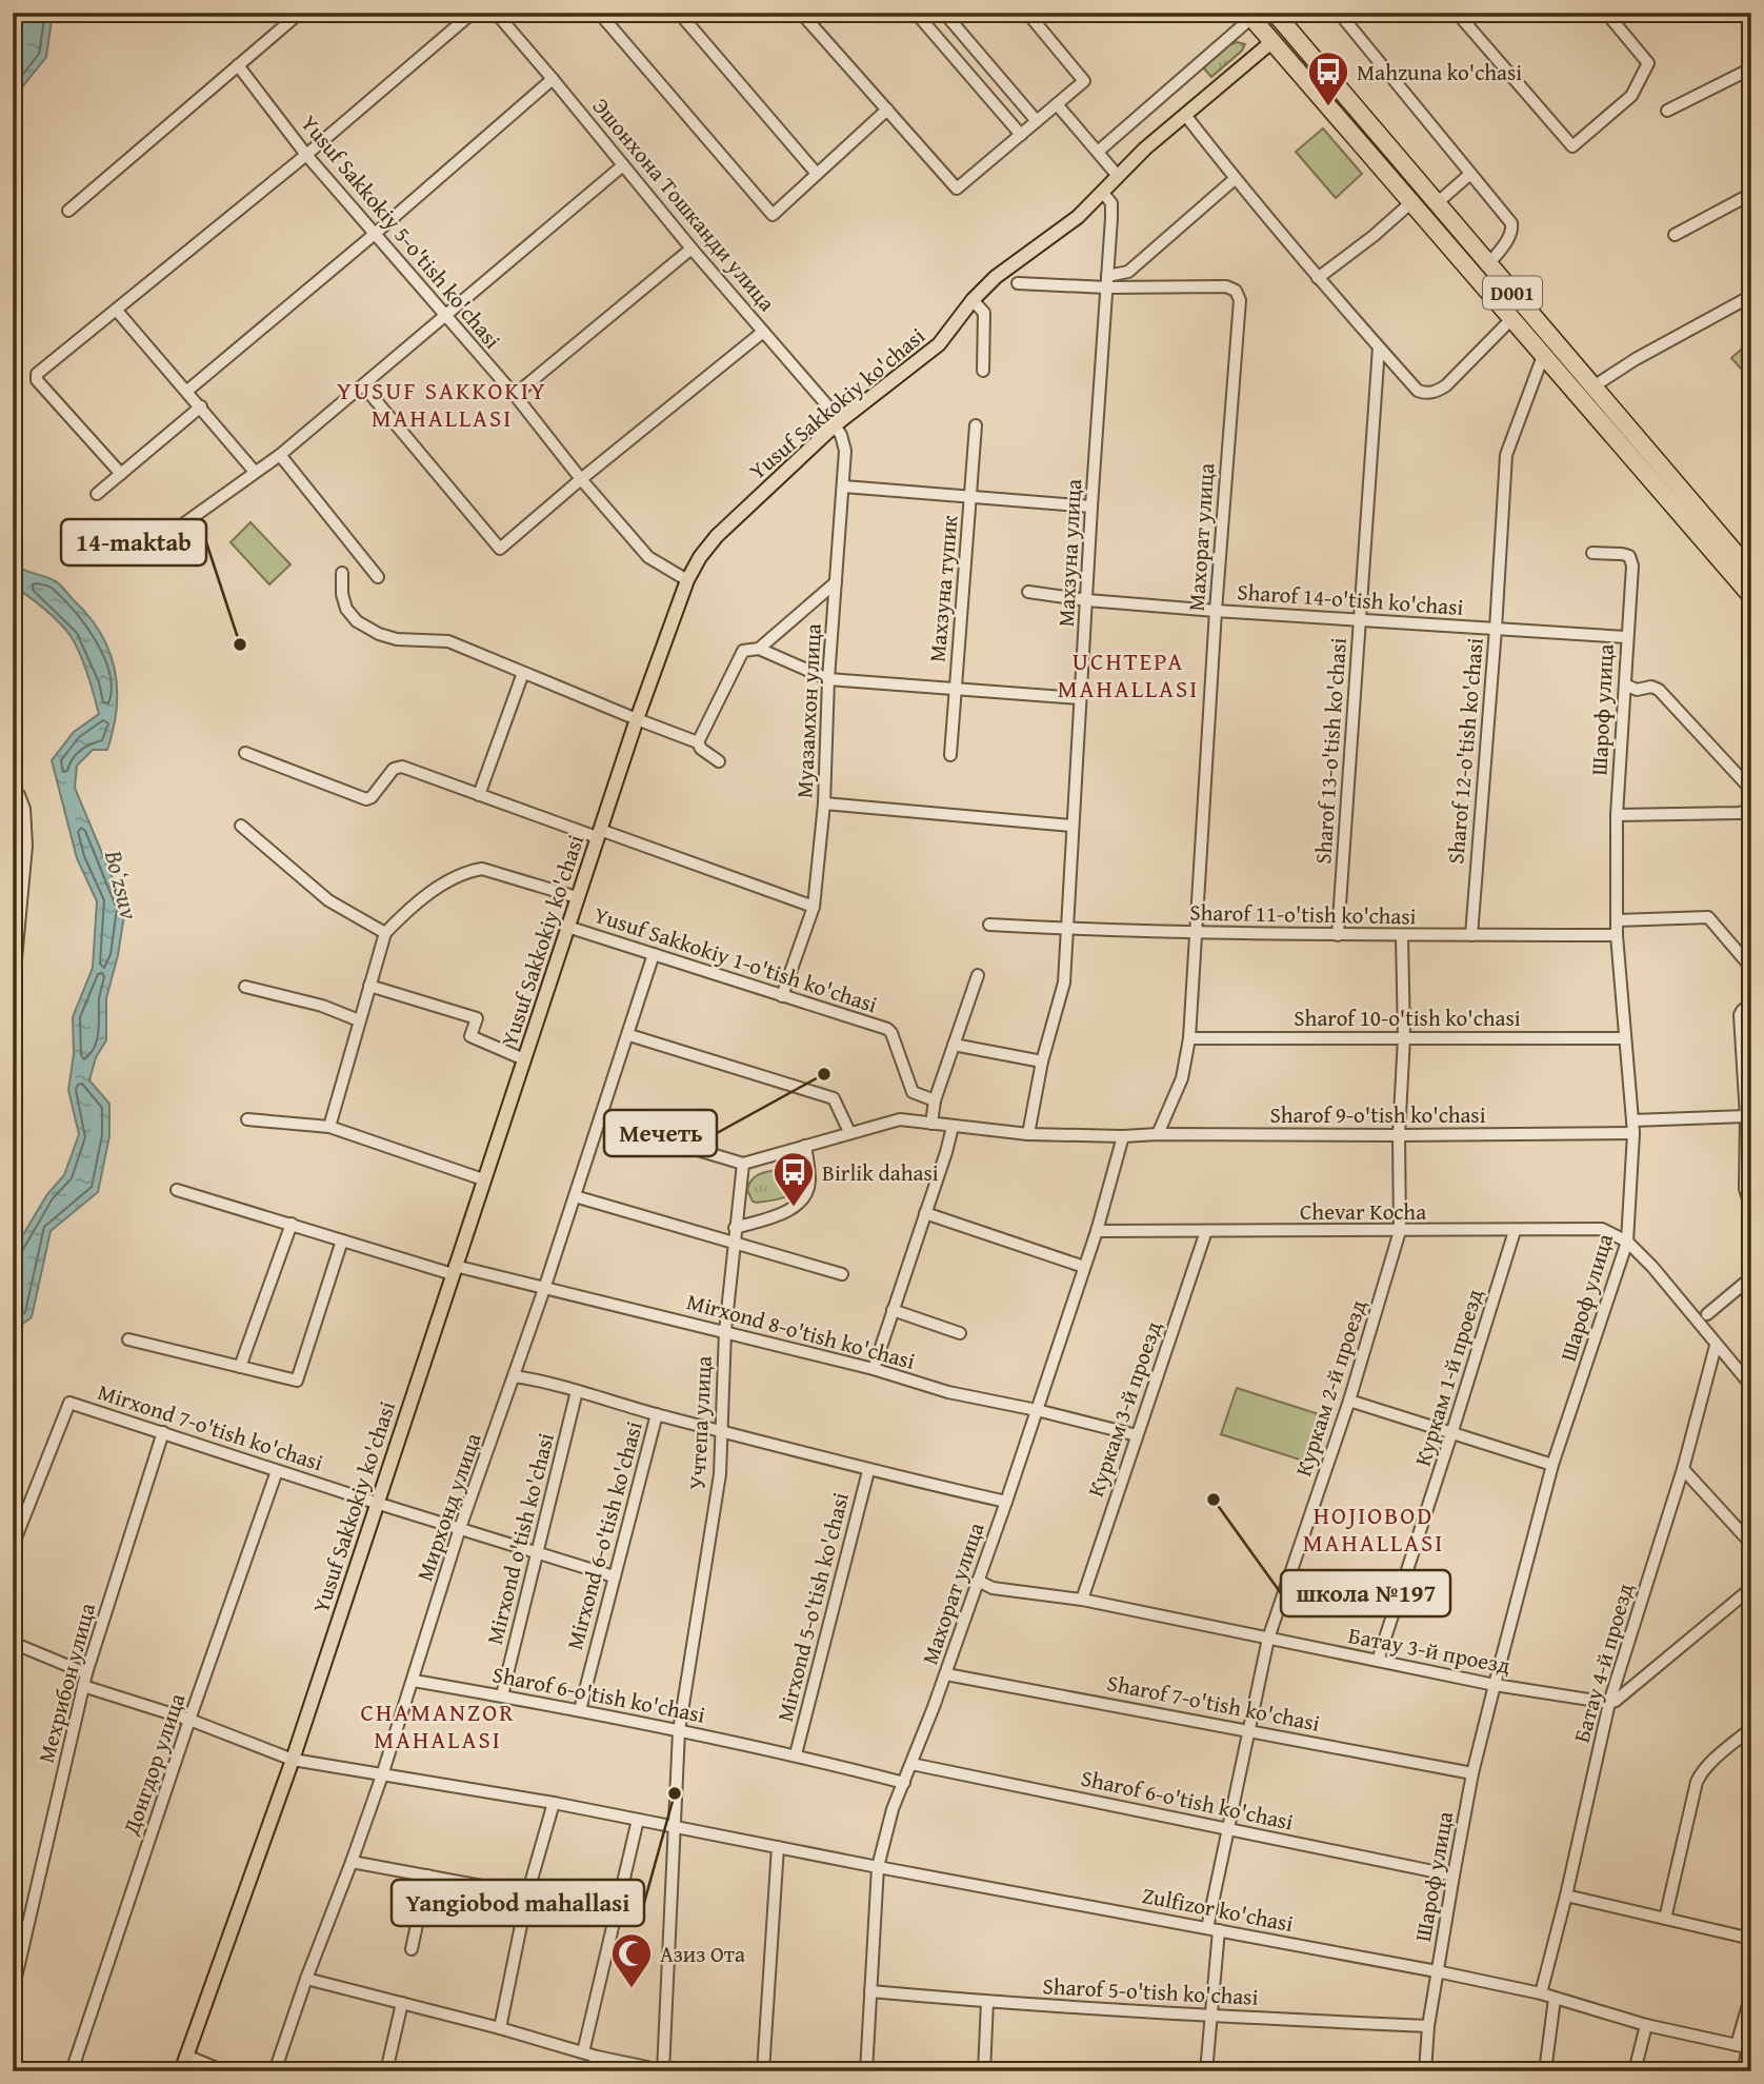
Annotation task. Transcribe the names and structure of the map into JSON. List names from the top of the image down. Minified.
{"streets":{"highway":["D001"],"main road":["Yusuf Sakkokiy ko'chasi"],"street":["Эшонхона Тошканди улица","Yusuf Sakkokiy 5-o'tish ko'chasi","Махорат улица","Махзуна улица","Махзуна тупик","Sharof 14-o'tish ko'chasi","Шароф улица","Муазамхон улица","Sharof 13-o'tish ko'chasi","Sharof 12-o'tish ko'chasi","Sharof 11-o'tish ko'chasi","Yusuf Sakkokiy 1-o'tish ko'chasi","Sharof 10-o'tish ko'chasi","Sharof 9-o'tish ko'chasi","Chevar Kocha","Mirxond 8-o'tish ko'chasi","Куркам 1-й проезд","Куркам 2-й проезд","Куркам 3-й проезд","Учтепа улица","Mirxond 7-o'tish ko'chasi","Мирхонд улица","Mirxond 6-o'tish ko'chasi","Mirxond o'tish ko'chasi","Mirxond 5-o'tish ko'chasi","Батау 3-й проезд","Батау 4-й проезд","Мехрибон улица","Sharof 6-o'tish ko'chasi","Sharof 7-o'tish ko'chasi","Донгдор улица","Zulfizor ko'chasi","Sharof 5-o'tish ko'chasi"]},"crossings":[["Эшонхона Тошканди улица","Yusuf Sakkokiy ko'chasi"],["Эшонхона Тошканди улица","Муазамхон улица"],["Yusuf Sakkokiy 5-o'tish ko'chasi","Yusuf Sakkokiy ko'chasi"],["D001","Yusuf Sakkokiy ko'chasi"],["D001","Sharof 12-o'tish ko'chasi"],["Yusuf Sakkokiy ko'chasi","Махзуна улица"],["Yusuf Sakkokiy ko'chasi","Муазамхон улица"],["Yusuf Sakkokiy ko'chasi","Yusuf Sakkokiy 1-o'tish ko'chasi"],["Yusuf Sakkokiy ko'chasi","Mirxond 8-o'tish ko'chasi"],["Yusuf Sakkokiy ko'chasi","Mirxond 7-o'tish ko'chasi"],["Yusuf Sakkokiy ko'chasi","Zulfizor ko'chasi"],["Махорат улица","Махзуна улица"],["Махорат улица","Sharof 14-o'tish ko'chasi"],["Махорат улица","Sharof 11-o'tish ko'chasi"],["Махорат улица","Sharof 10-o'tish ko'chasi"],["Махорат улица","Sharof 9-o'tish ko'chasi"],["Махорат улица","Chevar Kocha"],["Махорат улица","Mirxond 8-o'tish ko'chasi"],["Махорат улица","Mirxond 5-o'tish ko'chasi"],["Махорат улица","Батау 3-й проезд"],["Махорат улица","Sharof 6-o'tish ko'chasi"],["Махорат улица","Sharof 7-o'tish ko'chasi"],["Махорат улица","Zulfizor ko'chasi"],["Махорат улица","Sharof 5-o'tish ko'chasi"],["Махзуна улица","Sharof 14-o'tish ko'chasi"],["Махзуна улица","Sharof 11-o'tish ko'chasi"],["Sharof 14-o'tish ko'chasi","Шароф улица"],["Sharof 14-o'tish ko'chasi","Sharof 13-o'tish ko'chasi"],["Sharof 14-o'tish ko'chasi","Sharof 12-o'tish ko'chasi"],["Шароф улица","Sharof 11-o'tish ko'chasi"],["Шароф улица","Sharof 10-o'tish ko'chasi"],["Шароф улица","Sharof 9-o'tish ko'chasi"],["Шароф улица","Chevar Kocha"],["Шароф улица","Батау 3-й проезд"],["Шароф улица","Sharof 6-o'tish ko'chasi"],["Шароф улица","Sharof 7-o'tish ko'chasi"],["Шароф улица","Zulfizor ko'chasi"],["Шароф улица","Sharof 5-o'tish ko'chasi"],["Муазамхон улица","Yusuf Sakkokiy 1-o'tish ko'chasi"],["Sharof 13-o'tish ko'chasi","Sharof 11-o'tish ko'chasi"],["Sharof 12-o'tish ko'chasi","Sharof 11-o'tish ko'chasi"],["Sharof 11-o'tish ko'chasi","Куркам 2-й проезд"],["Yusuf Sakkokiy 1-o'tish ko'chasi","Мирхонд улица"],["Sharof 10-o'tish ko'chasi","Куркам 2-й проезд"],["Sharof 9-o'tish ko'chasi","Куркам 2-й проезд"],["Chevar Kocha","Куркам 1-й проезд"],["Chevar Kocha","Куркам 2-й проезд"],["Chevar Kocha","Куркам 3-й проезд"],["Mirxond 8-o'tish ko'chasi","Куркам 3-й проезд"],["Mirxond 8-o'tish ko'chasi","Учтепа улица"],["Mirxond 8-o'tish ko'chasi","Мирхонд улица"],["Куркам 1-й проезд","Батау 3-й проезд"],["Куркам 2-й проезд","Батау 3-й проезд"],["Куркам 2-й проезд","Sharof 6-o'tish ko'chasi"],["Куркам 2-й проезд","Sharof 7-o'tish ko'chasi"],["Куркам 2-й проезд","Zulfizor ko'chasi"],["Куркам 2-й проезд","Sharof 5-o'tish ko'chasi"],["Куркам 3-й проезд","Батау 3-й проезд"],["Учтепа улица","Mirxond 5-o'tish ko'chasi"],["Учтепа улица","Sharof 6-o'tish ko'chasi"],["Учтепа улица","Zulfizor ko'chasi"],["Mirxond 7-o'tish ko'chasi","Мирхонд улица"],["Mirxond 7-o'tish ko'chasi","Mirxond 6-o'tish ko'chasi"],["Mirxond 7-o'tish ko'chasi","Mirxond o'tish ko'chasi"],["Mirxond 7-o'tish ko'chasi","Мехрибон улица"],["Mirxond 7-o'tish ko'chasi","Донгдор улица"],["Мирхонд улица","Mirxond 5-o'tish ko'chasi"],["Мирхонд улица","Sharof 6-o'tish ko'chasi"],["Мирхонд улица","Zulfizor ko'chasi"],["Mirxond 6-o'tish ko'chasi","Mirxond 5-o'tish ko'chasi"],["Mirxond 6-o'tish ko'chasi","Sharof 6-o'tish ko'chasi"],["Mirxond o'tish ko'chasi","Mirxond 5-o'tish ko'chasi"],["Mirxond o'tish ko'chasi","Sharof 6-o'tish ko'chasi"],["Mirxond 5-o'tish ko'chasi","Sharof 6-o'tish ko'chasi"],["Батау 3-й проезд","Батау 4-й проезд"],["Батау 4-й проезд","Zulfizor ko'chasi"],["Мехрибон улица","Zulfizor ko'chasi"],["Донгдор улица","Zulfizor ko'chasi"]],"districts":["YUSUF SAKKOKIY MAHALLASI","UCHTEPA MAHALLASI","HOJIOBOD MAHALLASI","CHAMANZOR MAHALASI"],"water":["Boʻzsuv"],"places":{"bus stop":["Mahzuna ko'chasi","Birlik dahasi"],"other":["14-maktab","Мечеть","школа №197","Yangiobod mahallasi"],"mosque":["Азиз Ота"]}}
